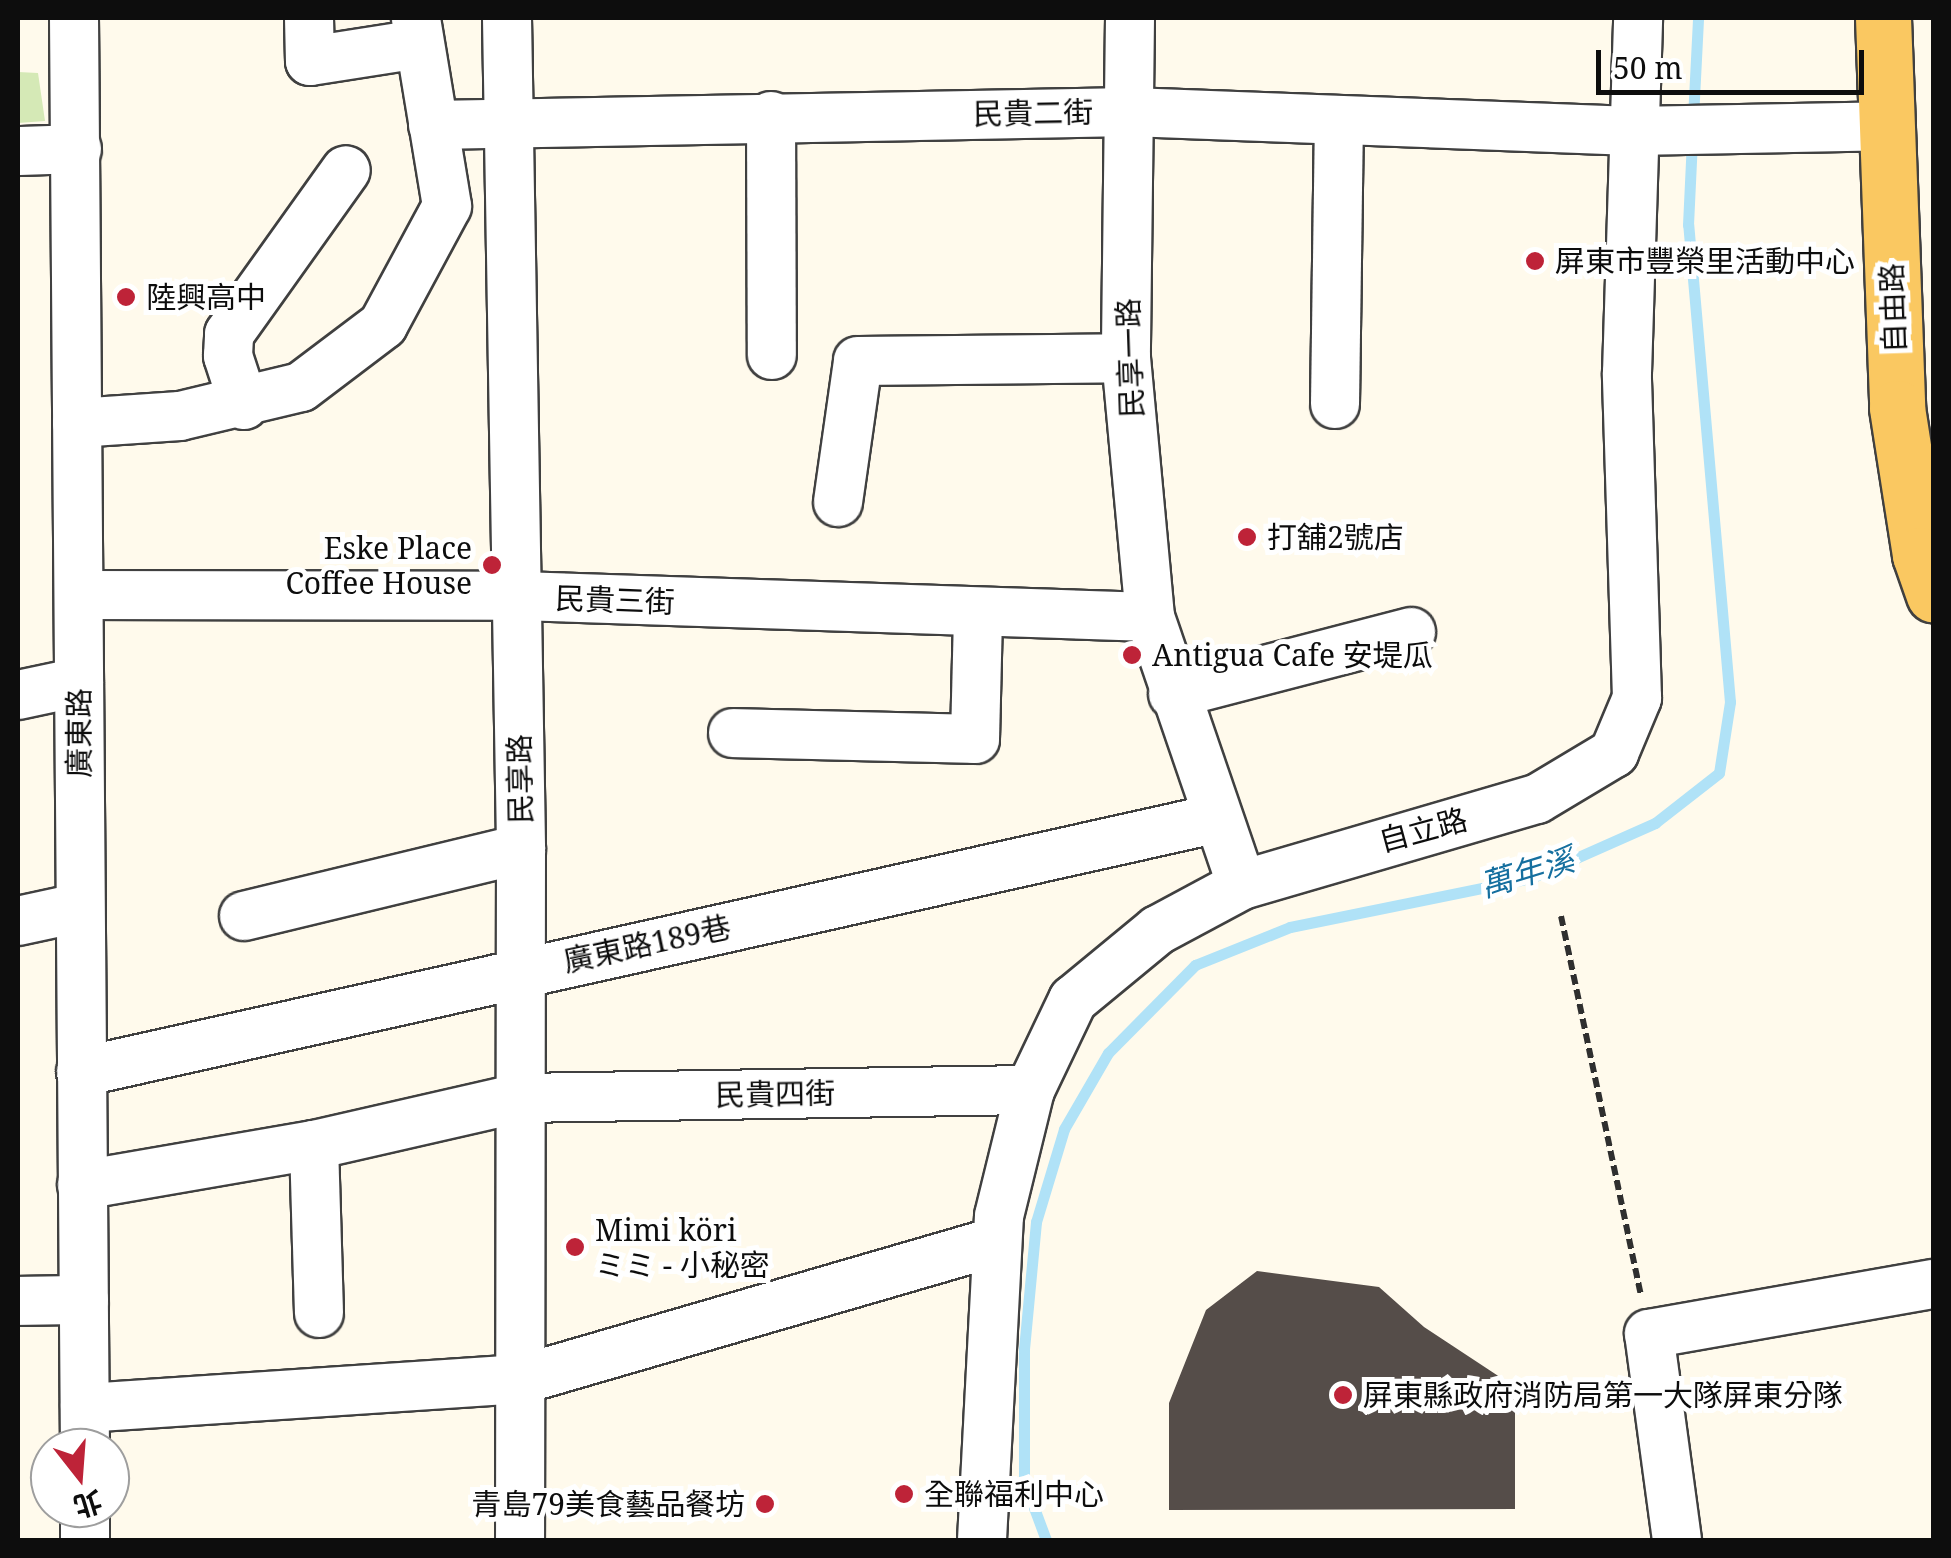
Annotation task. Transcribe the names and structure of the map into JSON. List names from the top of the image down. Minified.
{"streets":{"main road":["自由路"],"street":["民貴二街","民享一路","民貴三街","廣東路","民享路","自立路","廣東路189巷","民貴四街"]},"crossings":[["民貴二街","自由路"],["民貴二街","民享一路"],["民貴二街","民享路"],["民貴二街","自立路"],["民享一路","民貴三街"],["民享一路","自立路"],["民享一路","廣東路189巷"],["民貴三街","廣東路"],["民貴三街","民享路"],["廣東路","廣東路189巷"],["廣東路","民貴四街"],["民享路","廣東路189巷"],["民享路","民貴四街"],["自立路","民貴四街"]],"water":["萬年溪"],"places":["屏東市豐榮里活動中心","陸興高中","打舖2號店","Eske Place Coffee House","Antigua Cafe 安堤瓜","Mimi köri ミミ - 小秘密","屏東縣政府消防局第一大隊屏東分隊","全聯福利中心","青島79美食藝品餐坊"],"scale_bar":"50 m","north":"bottom"}
